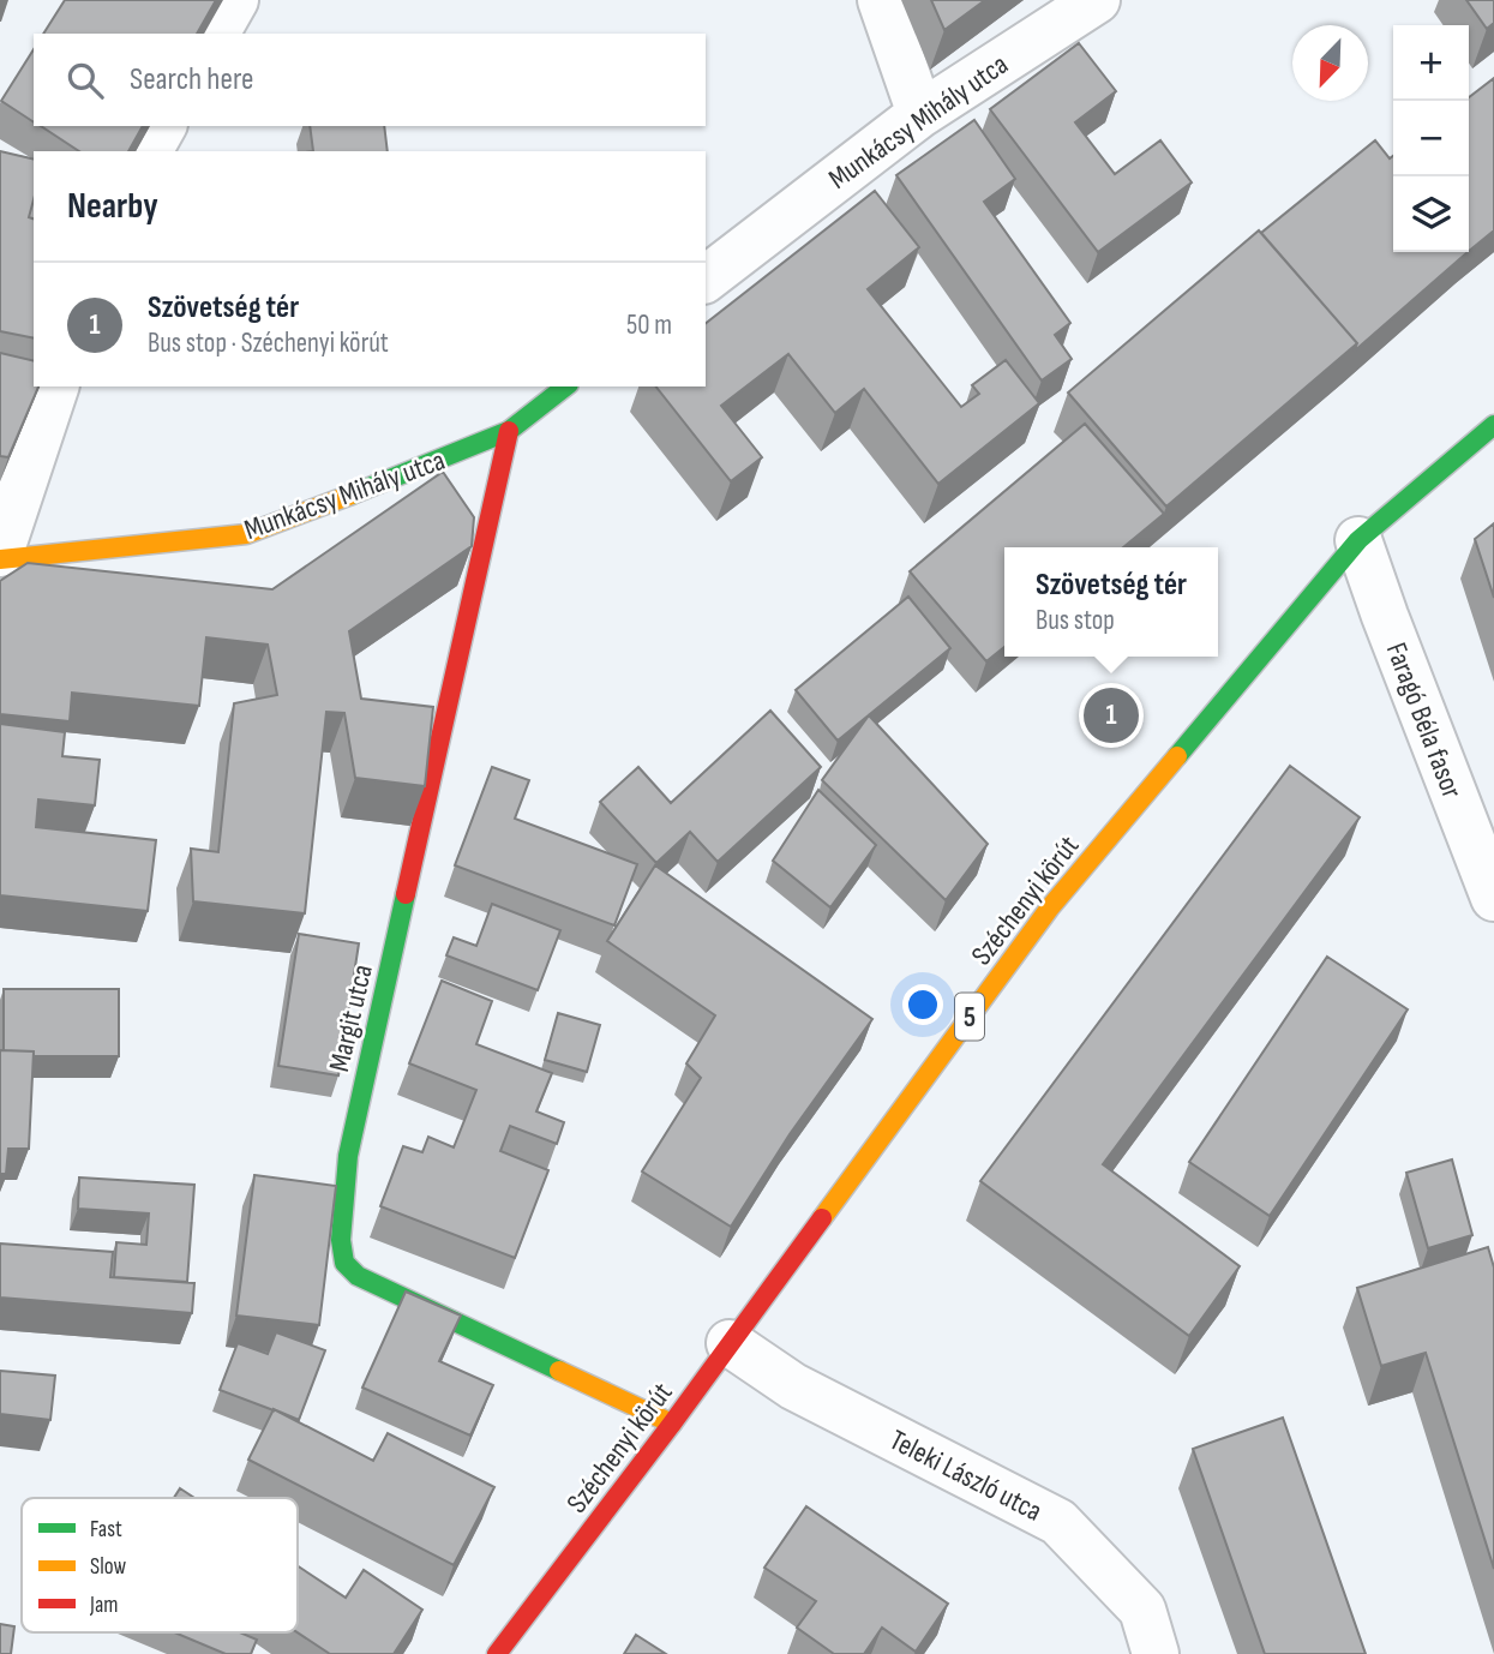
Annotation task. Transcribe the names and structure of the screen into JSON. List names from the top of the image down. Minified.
{"streets":{"street":["Munkácsy Mihály utca","Faragó Béla fasor","Széchenyi körút","5","Margit utca","Teleki László utca"]},"crossings":[["Munkácsy Mihály utca","Margit utca"],["Faragó Béla fasor","Széchenyi körút"],["Széchenyi körút","Margit utca"],["Széchenyi körút","Teleki László utca"]],"legend":["Fast","Slow","Jam"],"north":"bottom left","page":{"map_buttons":["+","−"],"search":"Search here","heading":"Nearby","list":[{"mark":"1","name":"Szövetség tér","note":"Bus stop · Széchenyi körút","value":"50 m"}],"popup":["Szövetség tér","Bus stop"],"pins":"1"}}
